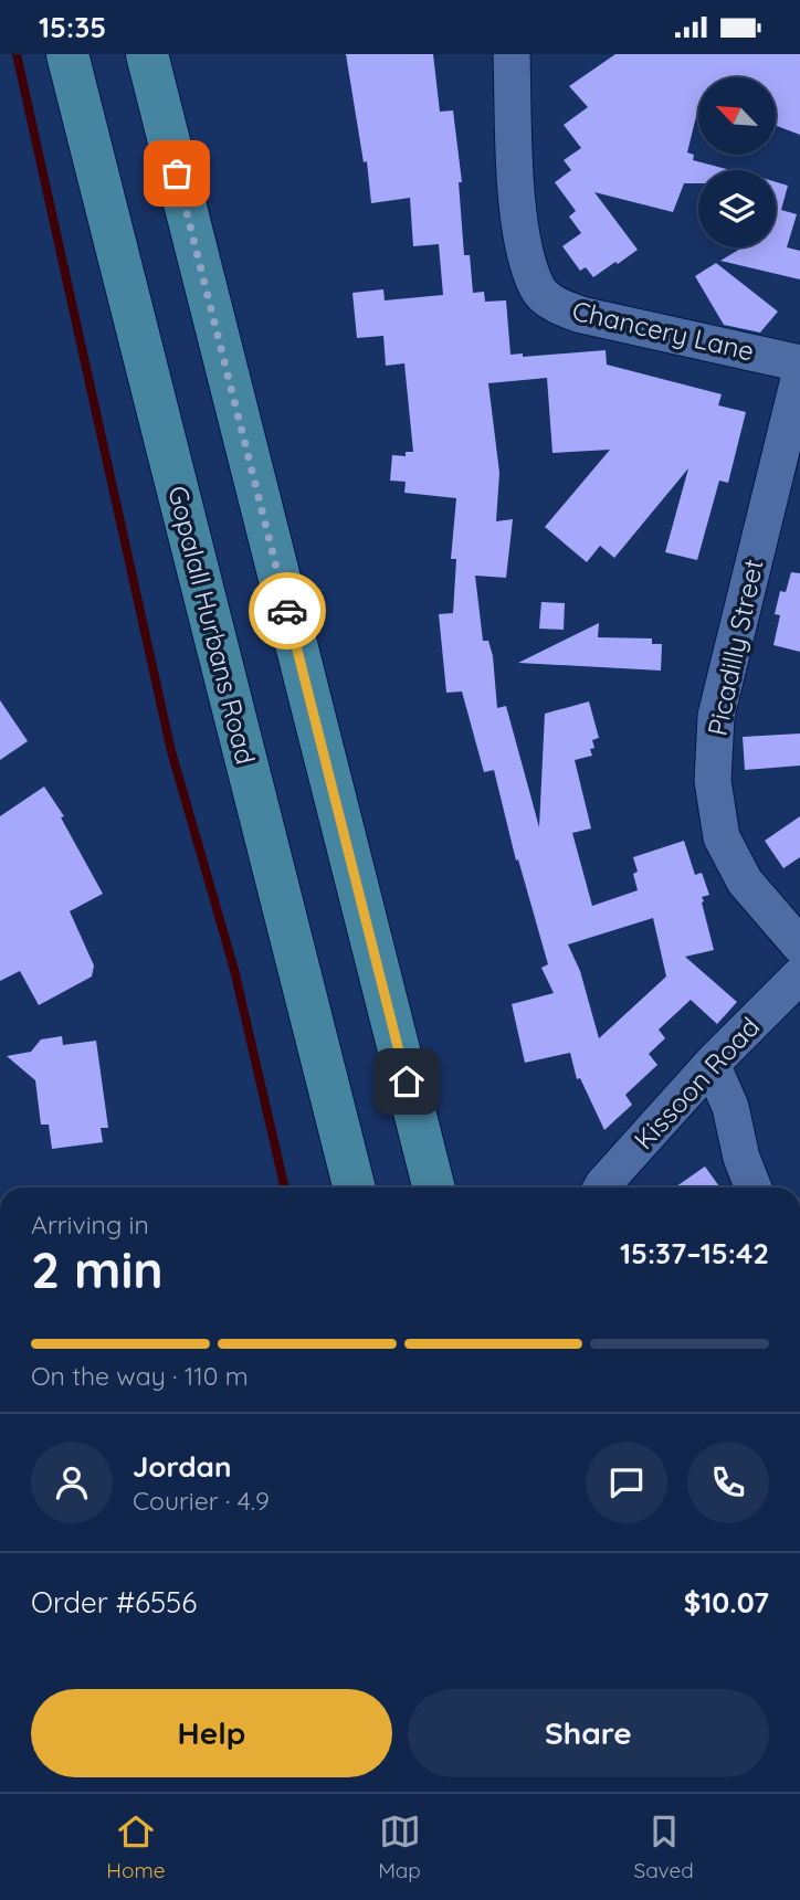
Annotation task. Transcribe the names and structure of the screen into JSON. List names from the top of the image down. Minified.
{"streets":{"main road":["Gopalall Hurbans Road"],"street":["Chancery Lane","Picadilly Street","Kissoon Road"]},"north":"top left","page":{"status":"15:35","heading":["2 min","Arriving in","15:37–15:42"],"panel":["Jordan","Courier · 4.9","Order #6556","$10.07"],"bar":"On the way · 110 m","buttons":["Help","Share"],"tabs":["Home","Map","Saved"]}}
